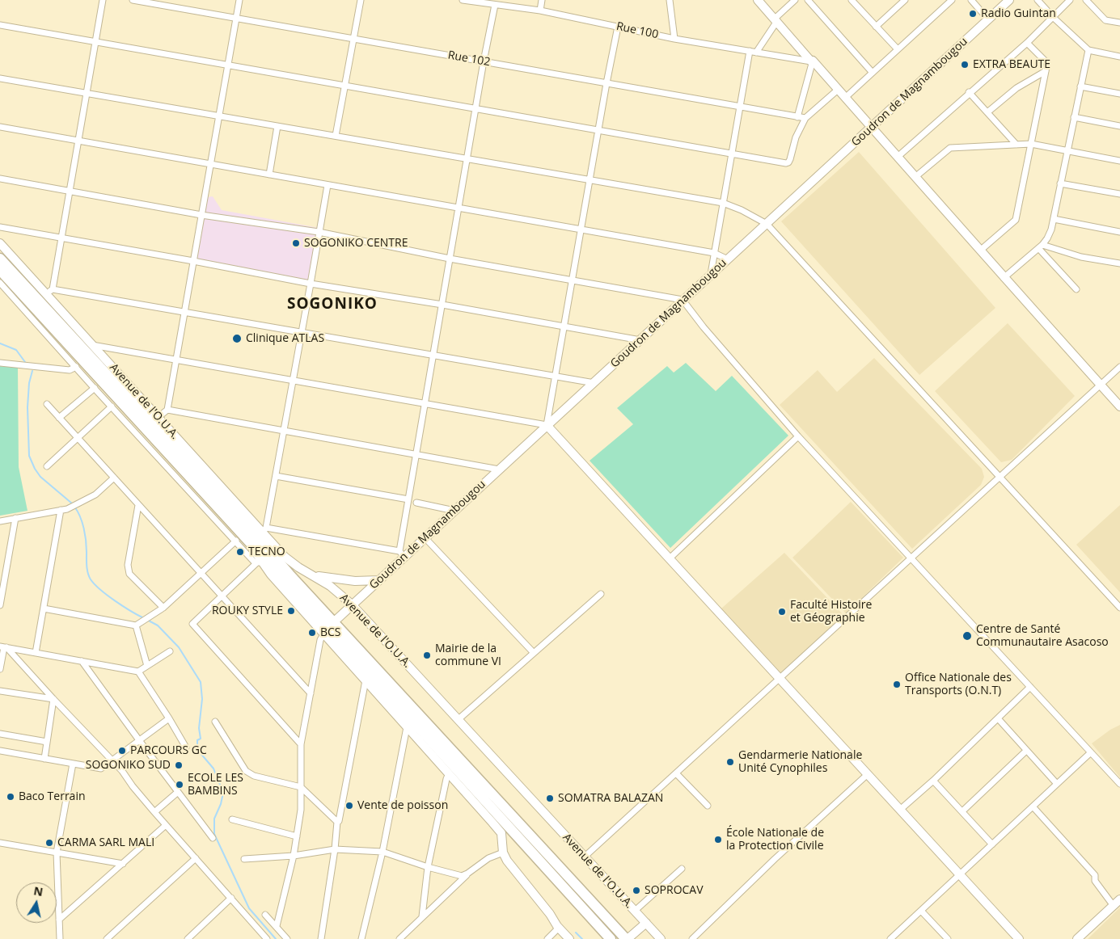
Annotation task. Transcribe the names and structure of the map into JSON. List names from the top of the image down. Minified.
{"streets":{"highway":["Avenue de l'O.U.A."],"street":["Rue 100","Rue 102","Goudron de Magnambougou"]},"crossings":[["Goudron de Magnambougou","Avenue de l'O.U.A."]],"districts":["SOGONIKO"],"places":["Radio Guintan","EXTRA BEAUTE","SOGONIKO CENTRE","Clinique ATLAS","TECNO","ROUKY STYLE","Faculté Histoire et Géographie","BCS","Centre de Santé Communautaire Asacoso","Mairie de la commune VI","Office Nationale des Transports (O.N.T)","PARCOURS GC","Gendarmerie Nationale Unité Cynophiles","SOGONIKO SUD","ECOLE LES BAMBINS","Baco Terrain","SOMATRA BALAZAN","Vente de poisson","École Nationale de la Protection Civile","CARMA SARL MALI","SOPROCAV"],"north":"top"}
